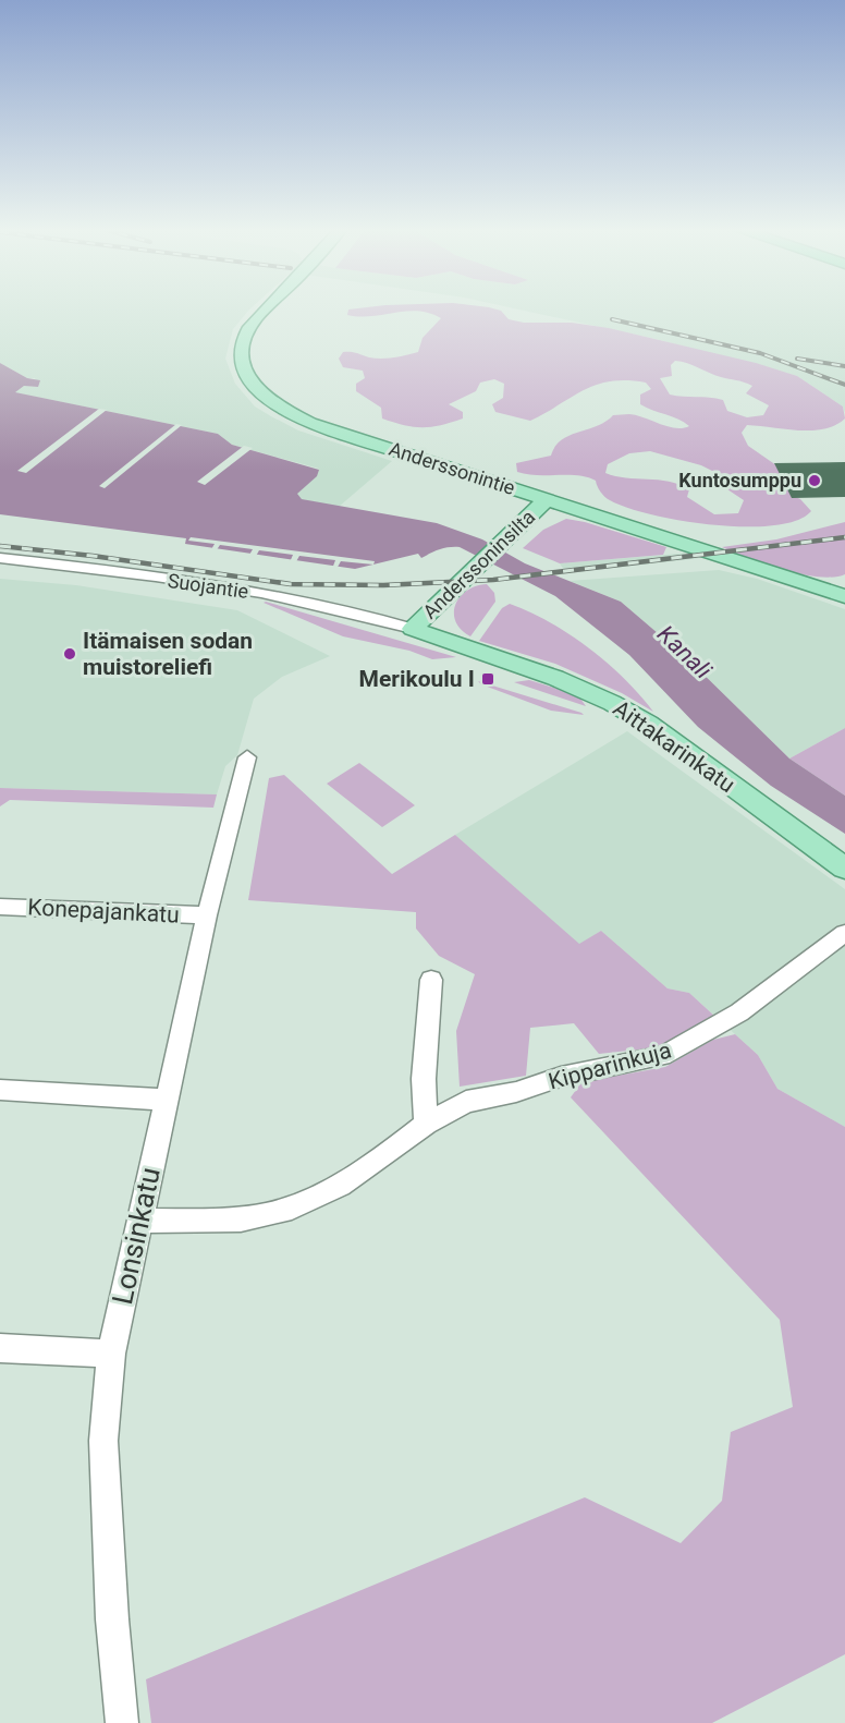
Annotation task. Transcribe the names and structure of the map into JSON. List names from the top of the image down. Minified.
{"streets":{"main road":["Anderssonintie","Anderssoninsilta","Aittakarinkatu"],"street":["Suojantie","Konepajankatu","Kipparinkuja","Lonsinkatu"]},"crossings":[["Anderssonintie","Anderssoninsilta"],["Anderssoninsilta","Suojantie"],["Anderssoninsilta","Aittakarinkatu"],["Suojantie","Aittakarinkatu"],["Konepajankatu","Lonsinkatu"],["Kipparinkuja","Lonsinkatu"]],"water":["Kanali"],"places":{"other":["Kuntosumppu","Itämaisen sodan muistoreliefi"],"transit":["Merikoulu I"]}}
